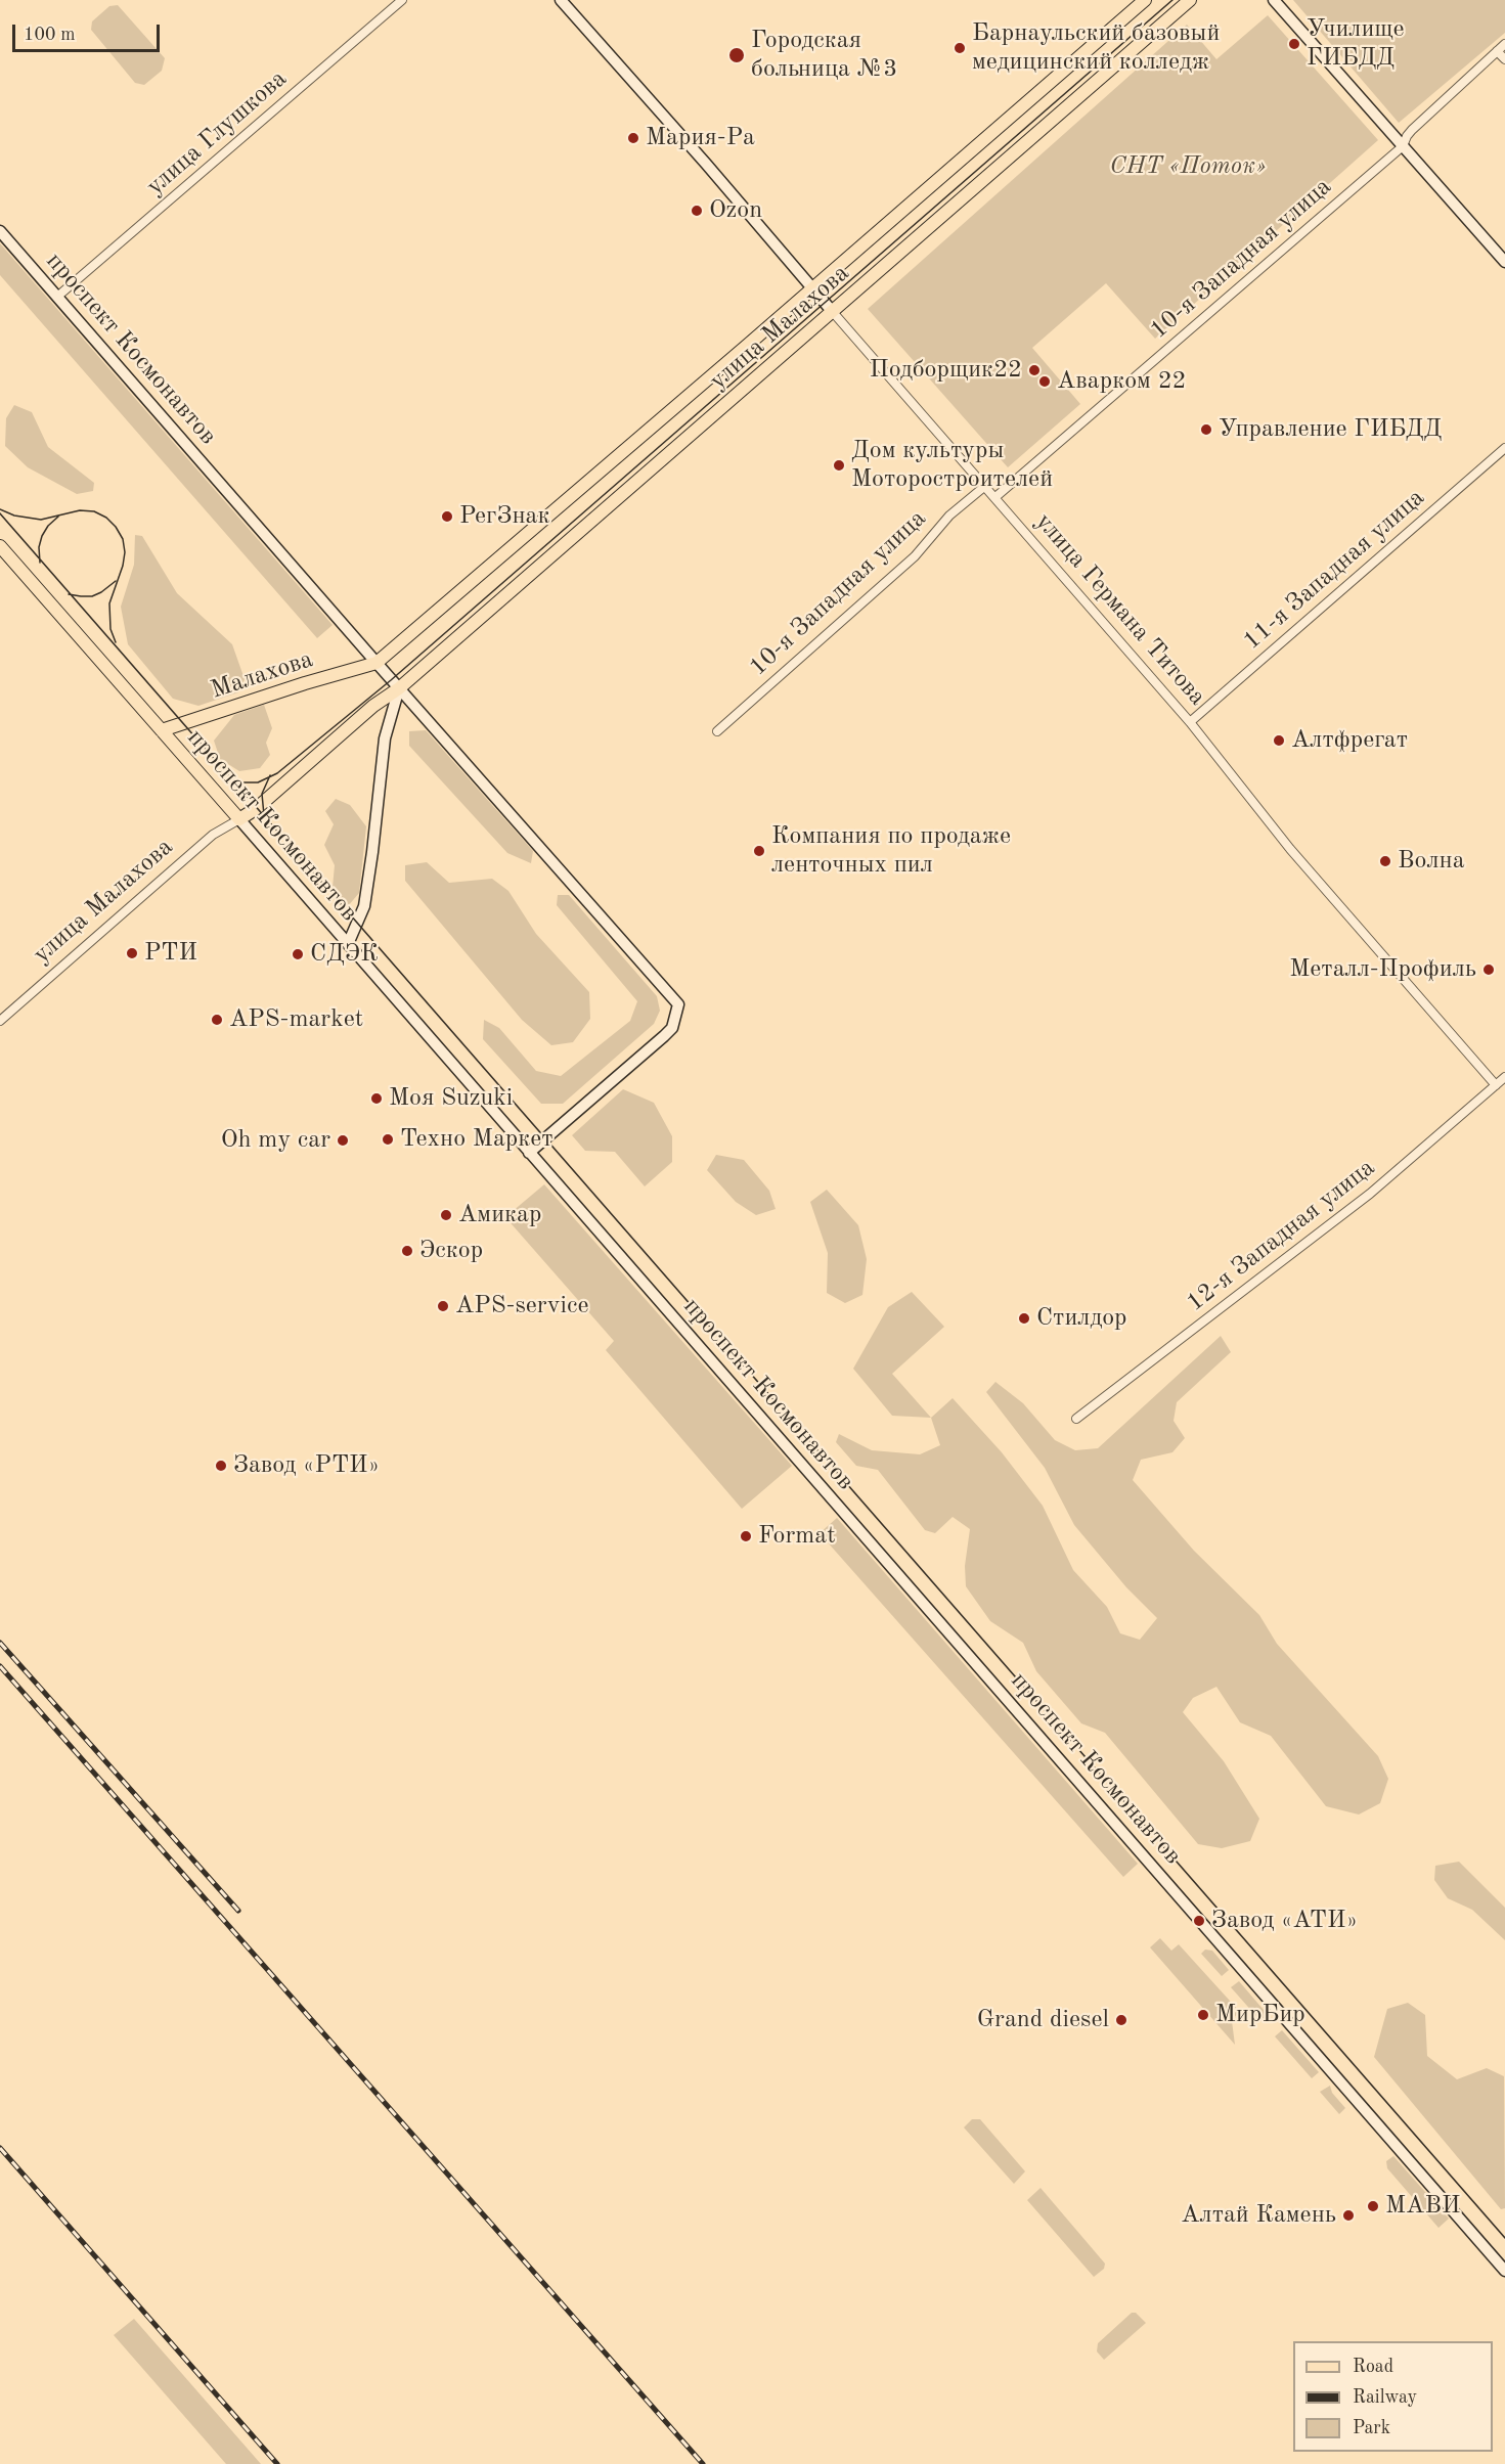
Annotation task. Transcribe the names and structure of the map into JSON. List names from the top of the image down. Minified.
{"streets":{"main road":["улица Малахова","проспект Космонавтов","улица Германа Титова","Малахова"],"street":["улица Глушкова","10-я Западная улица","11-я Западная улица","12-я Западная улица"]},"crossings":[["улица Глушкова","проспект Космонавтов"],["10-я Западная улица","улица Германа Титова"],["улица Малахова","проспект Космонавтов"],["улица Малахова","улица Германа Титова"],["улица Малахова","Малахова"],["проспект Космонавтов","Малахова"],["11-я Западная улица","улица Германа Титова"],["улица Германа Титова","12-я Западная улица"]],"parks":["СНТ «Поток»"],"places":["Училище ГИБДД","Барнаульский базовый медицинский колледж","Городская больница №3","Мария-Ра","Ozon","Подборщик22","Аварком 22","Управление ГИБДД","Дом культуры Моторостроителей","РегЗнак","Алтфрегат","Компания по продаже ленточных пил","Волна","РТИ","СДЭК","Металл-Профиль","АPS-market","Моя Suzuki","Техно Маркет","Oh my car","Амикар","Эскор","APS-service","Стилдор","Завод «РТИ»","Format","Завод «АТИ»","МирБир","Grand diesel","МАВИ","Алтай Камень"],"legend":["Road","Railway","Park"],"scale_bar":"100 m"}
